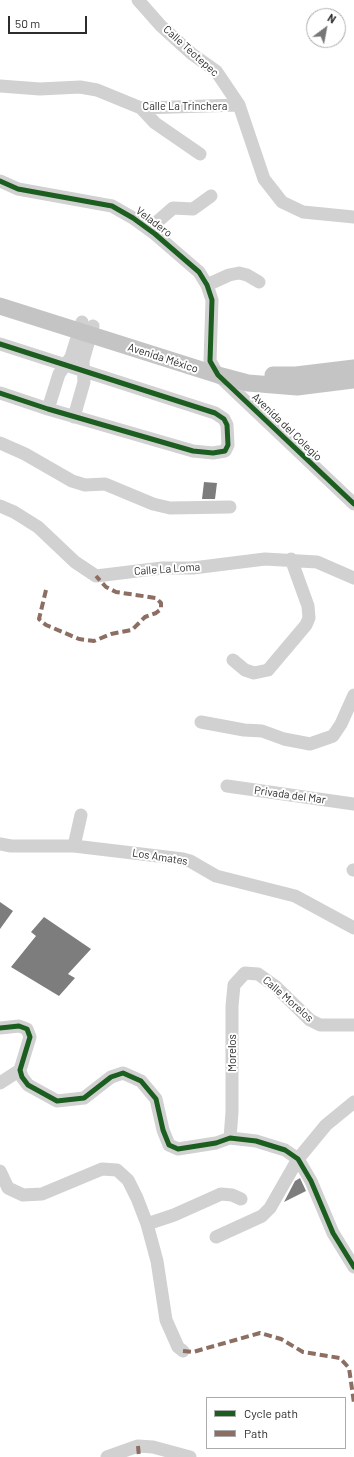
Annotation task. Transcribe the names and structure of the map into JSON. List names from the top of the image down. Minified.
{"streets":{"main road":["Avenida México"],"street":["Calle Teotepec","Calle La Trinchera","Veladero","Avenida del Colegio","Calle La Loma","Privada del Mar","Los Amates","Calle Morelos","Morelos"]},"crossings":[["Calle Teotepec","Calle La Trinchera"],["Veladero","Avenida México"],["Veladero","Avenida del Colegio"],["Avenida México","Avenida del Colegio"],["Calle Morelos","Morelos"]],"legend":["Cycle path","Path"],"scale_bar":"50 m","north":"top right"}
